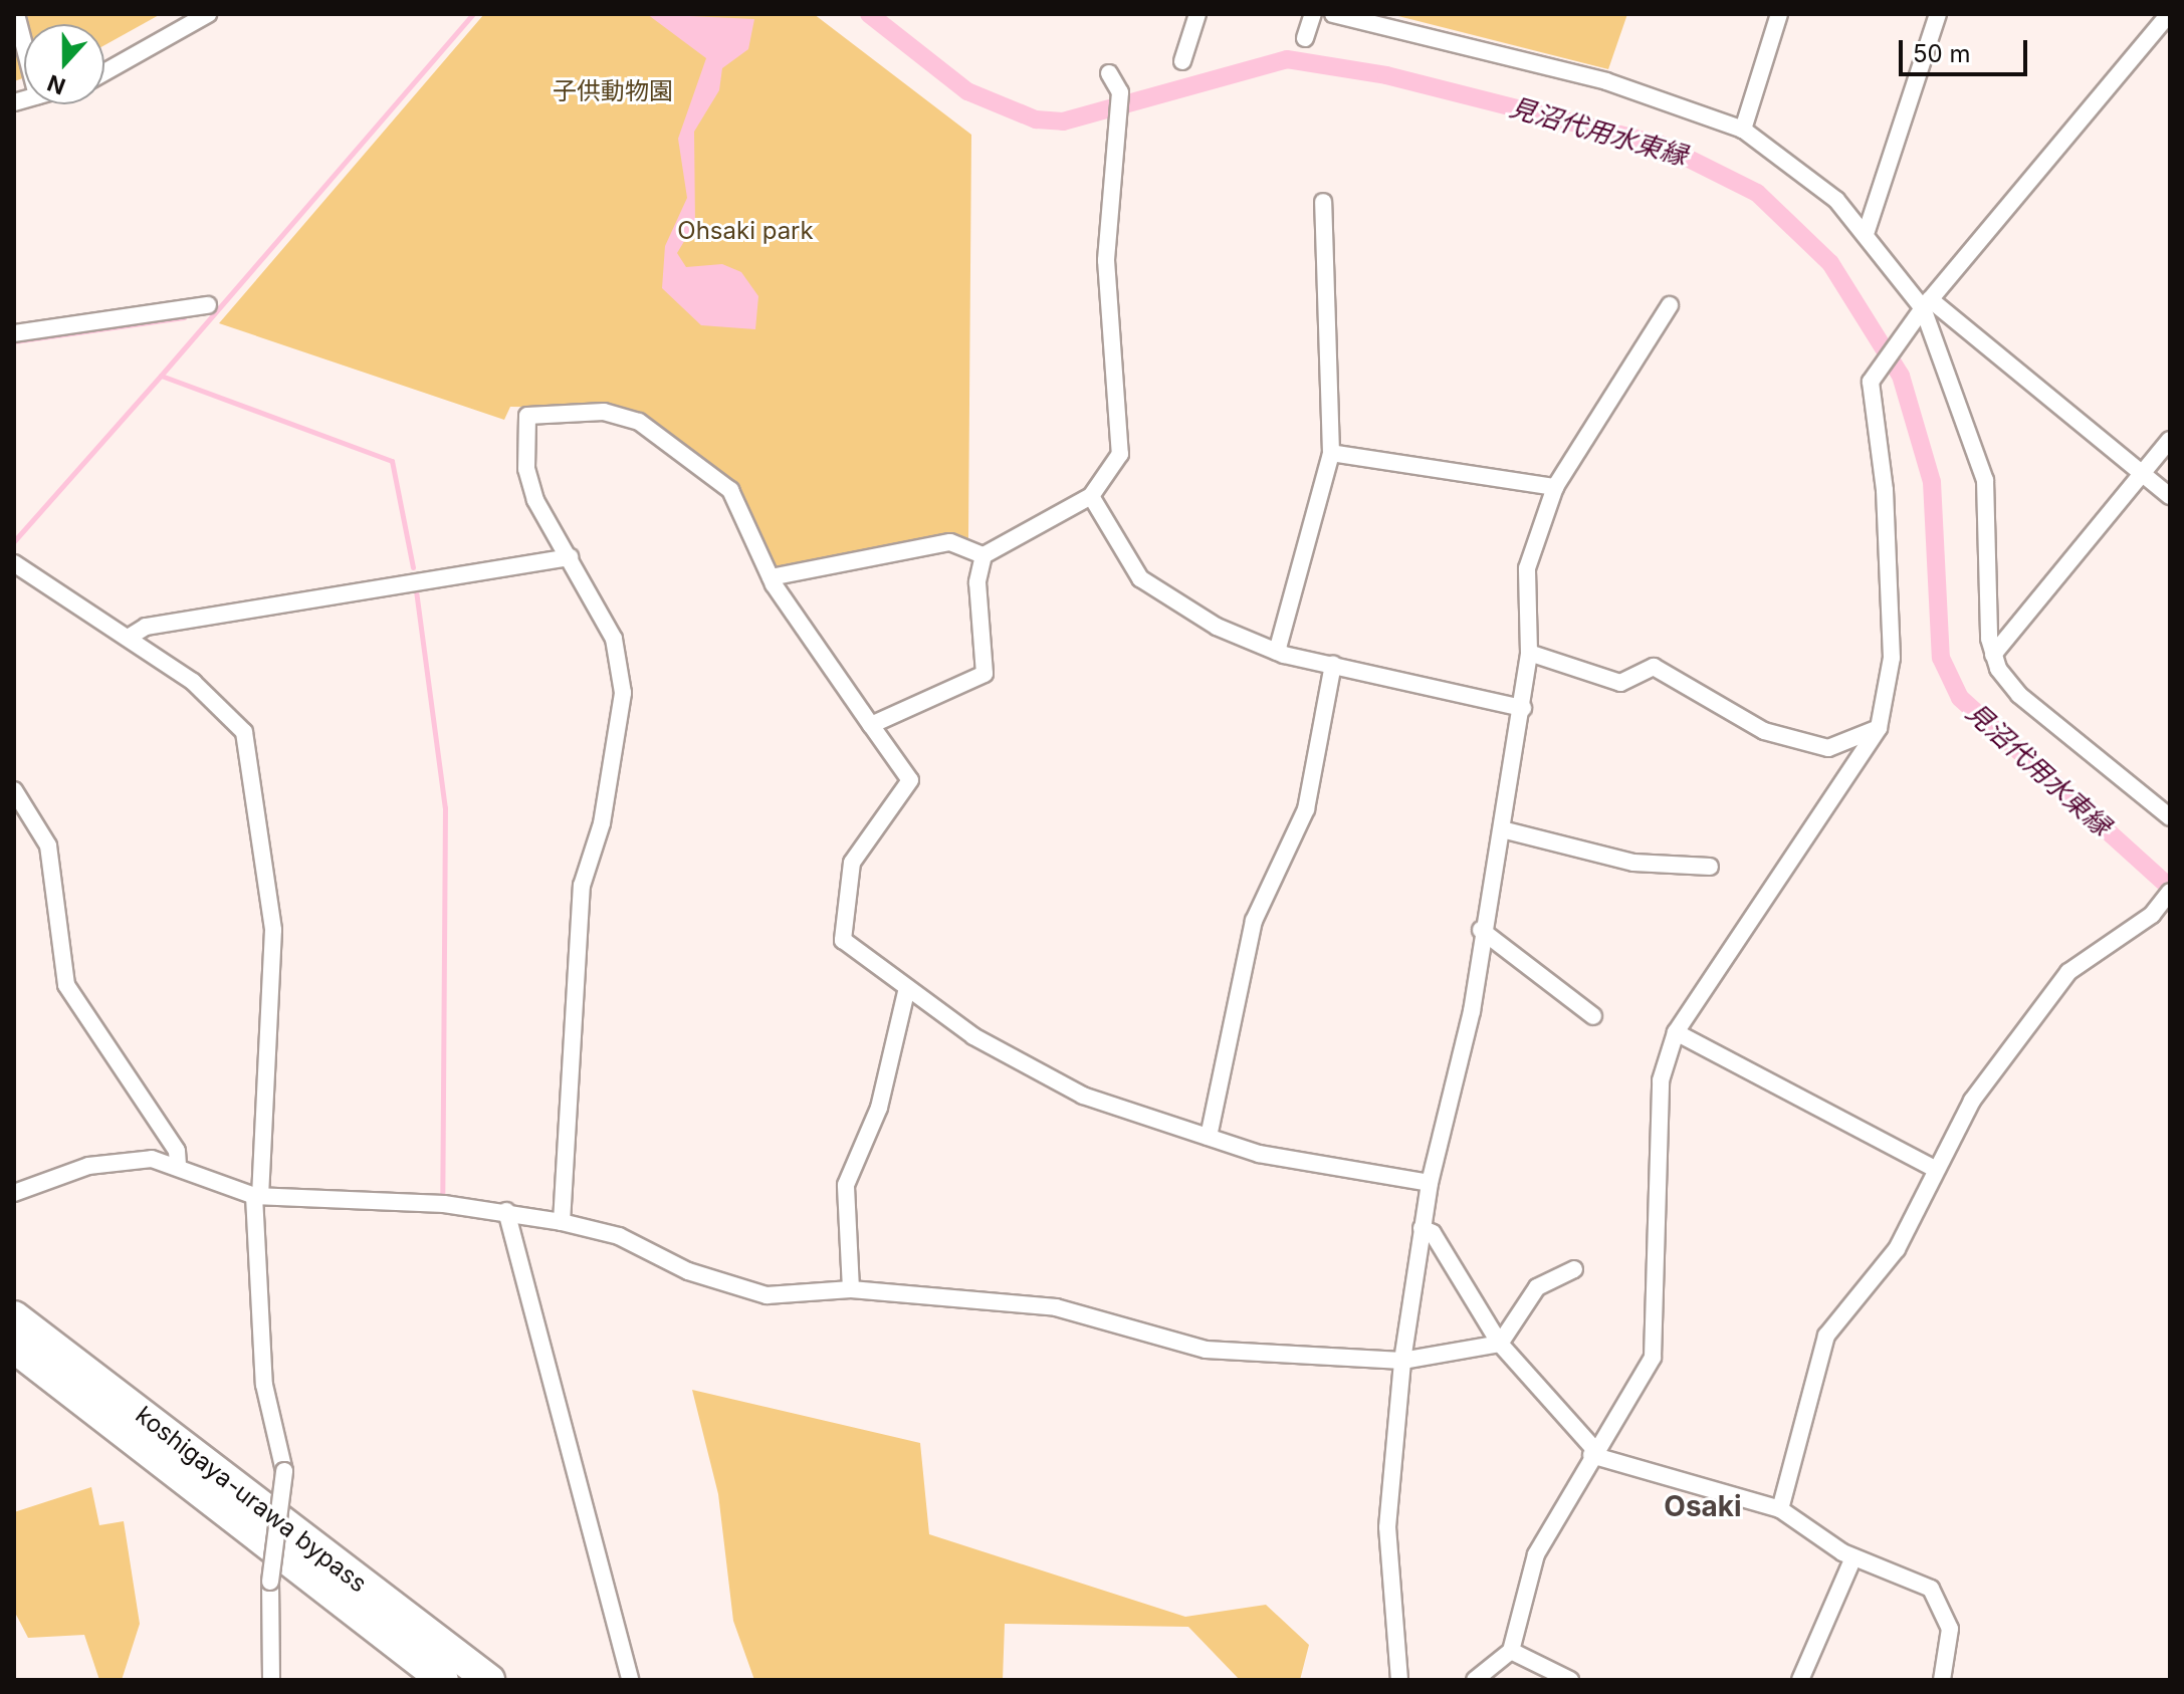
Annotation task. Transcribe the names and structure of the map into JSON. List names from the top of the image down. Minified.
{"streets":{"highway":["koshigaya-urawa bypass"]},"districts":["Osaki"],"water":["見沼代用水東縁"],"parks":["子供動物園","Ohsaki park"],"scale_bar":"50 m","north":"bottom"}
